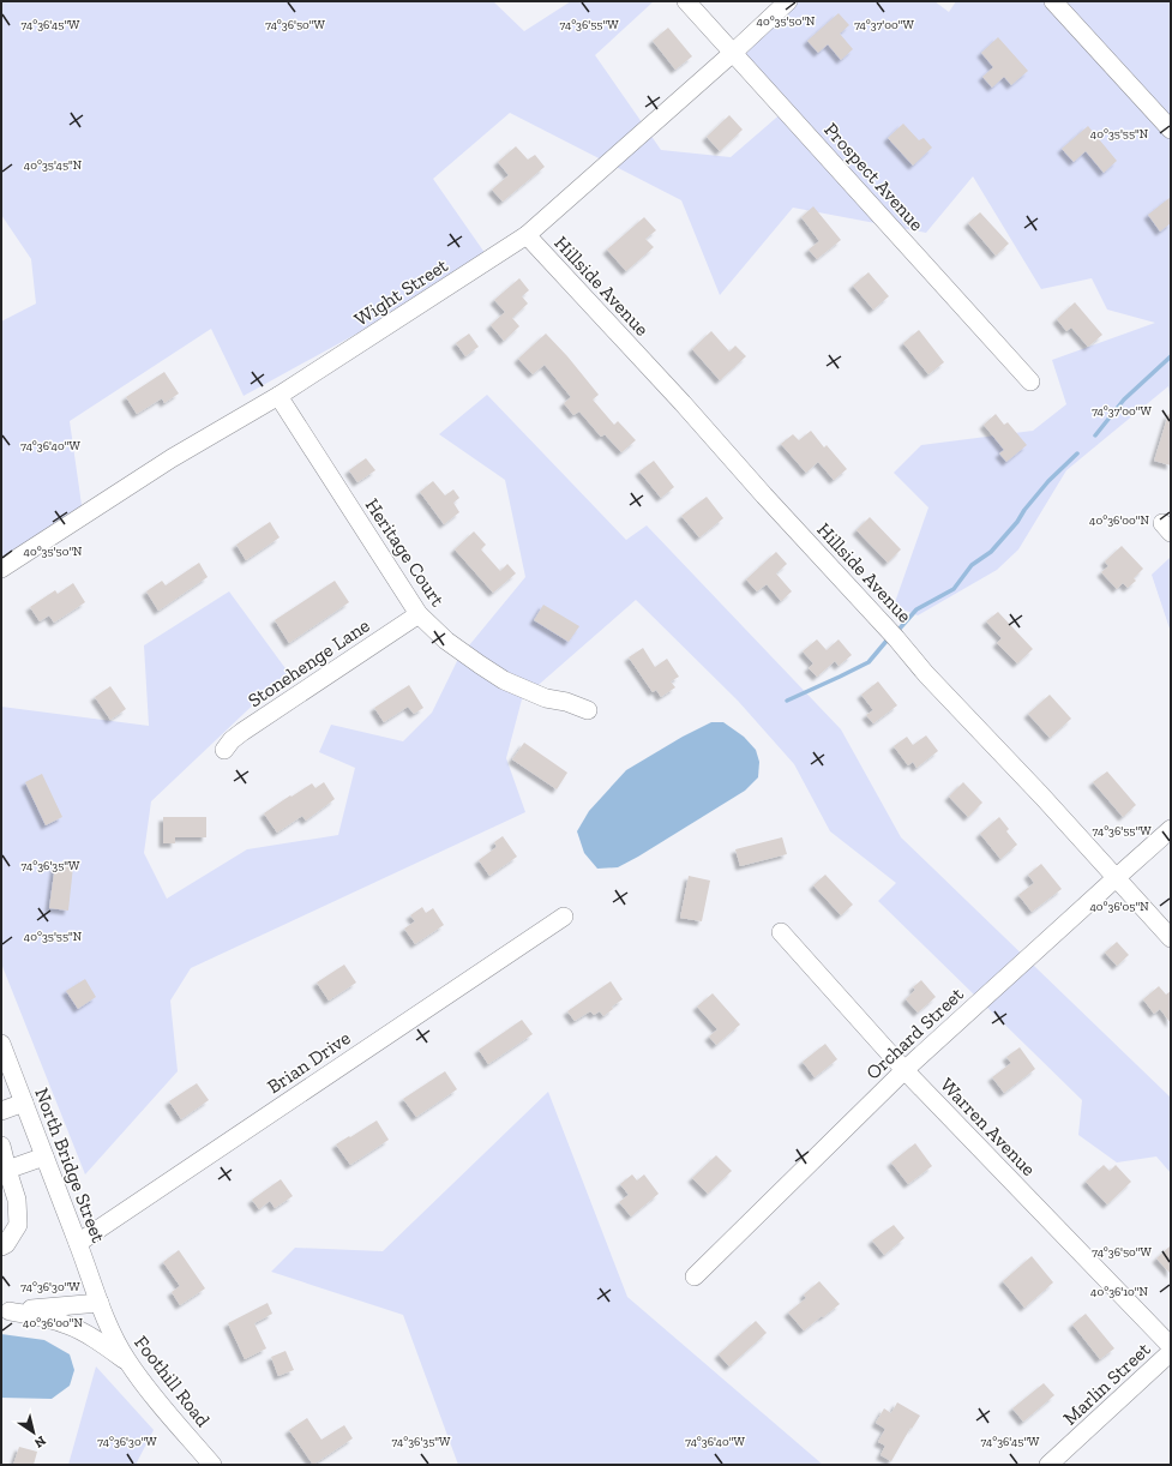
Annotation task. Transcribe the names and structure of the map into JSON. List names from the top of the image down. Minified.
{"streets":{"street":["Prospect Avenue","Hillside Avenue","Wight Street","Heritage Court","Stonehenge Lane","Orchard Street","Brian Drive","Warren Avenue","North Bridge Street","Foothill Road","Marlin Street"]},"crossings":[["Prospect Avenue","Wight Street"],["Hillside Avenue","Wight Street"],["Hillside Avenue","Orchard Street"],["Wight Street","Heritage Court"],["Heritage Court","Stonehenge Lane"],["Orchard Street","Warren Avenue"],["Brian Drive","North Bridge Street"],["North Bridge Street","Foothill Road"]],"north":"bottom right","coordinates":["40°35'50\"N","74°36'50\"W","74°36'55\"W","74°37'00\"W","74°36'45\"W","40°35'55\"N","40°35'45\"N","74°36'40\"W","40°36'00\"N","74°36'35\"W","40°36'05\"N","74°36'30\"W","40°36'10\"N"]}
